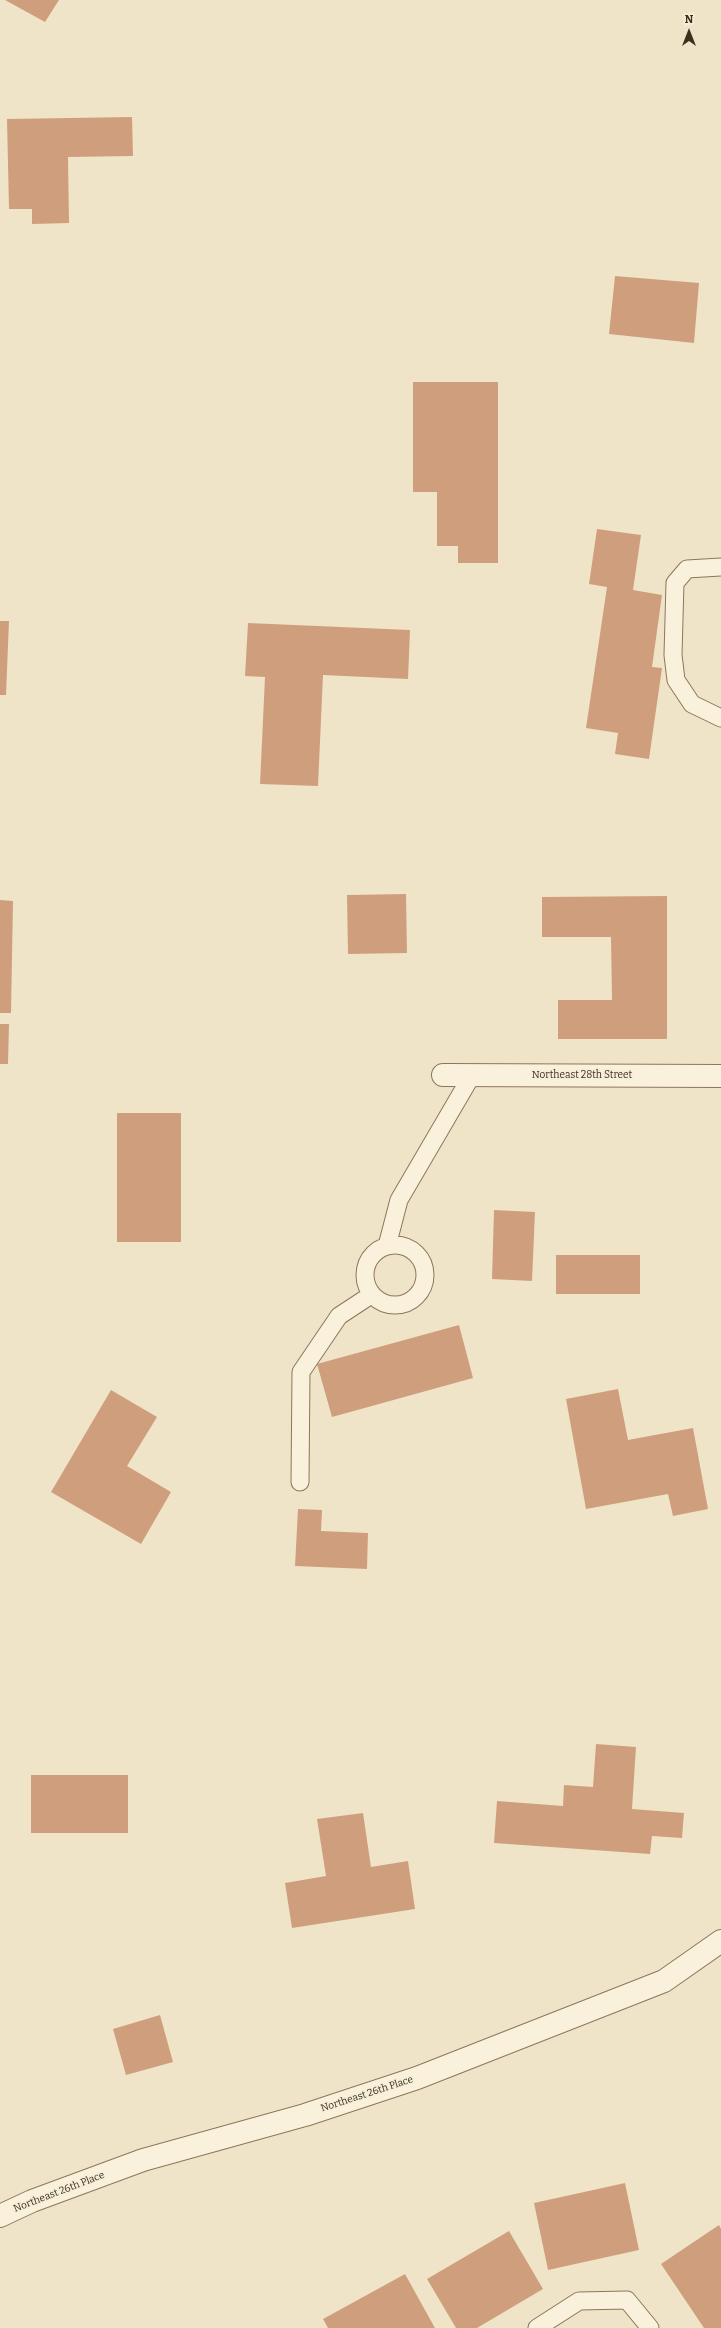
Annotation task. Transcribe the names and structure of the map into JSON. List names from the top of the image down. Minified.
{"streets":{"street":["Northeast 28th Street","Northeast 26th Place"]},"north":"top"}
